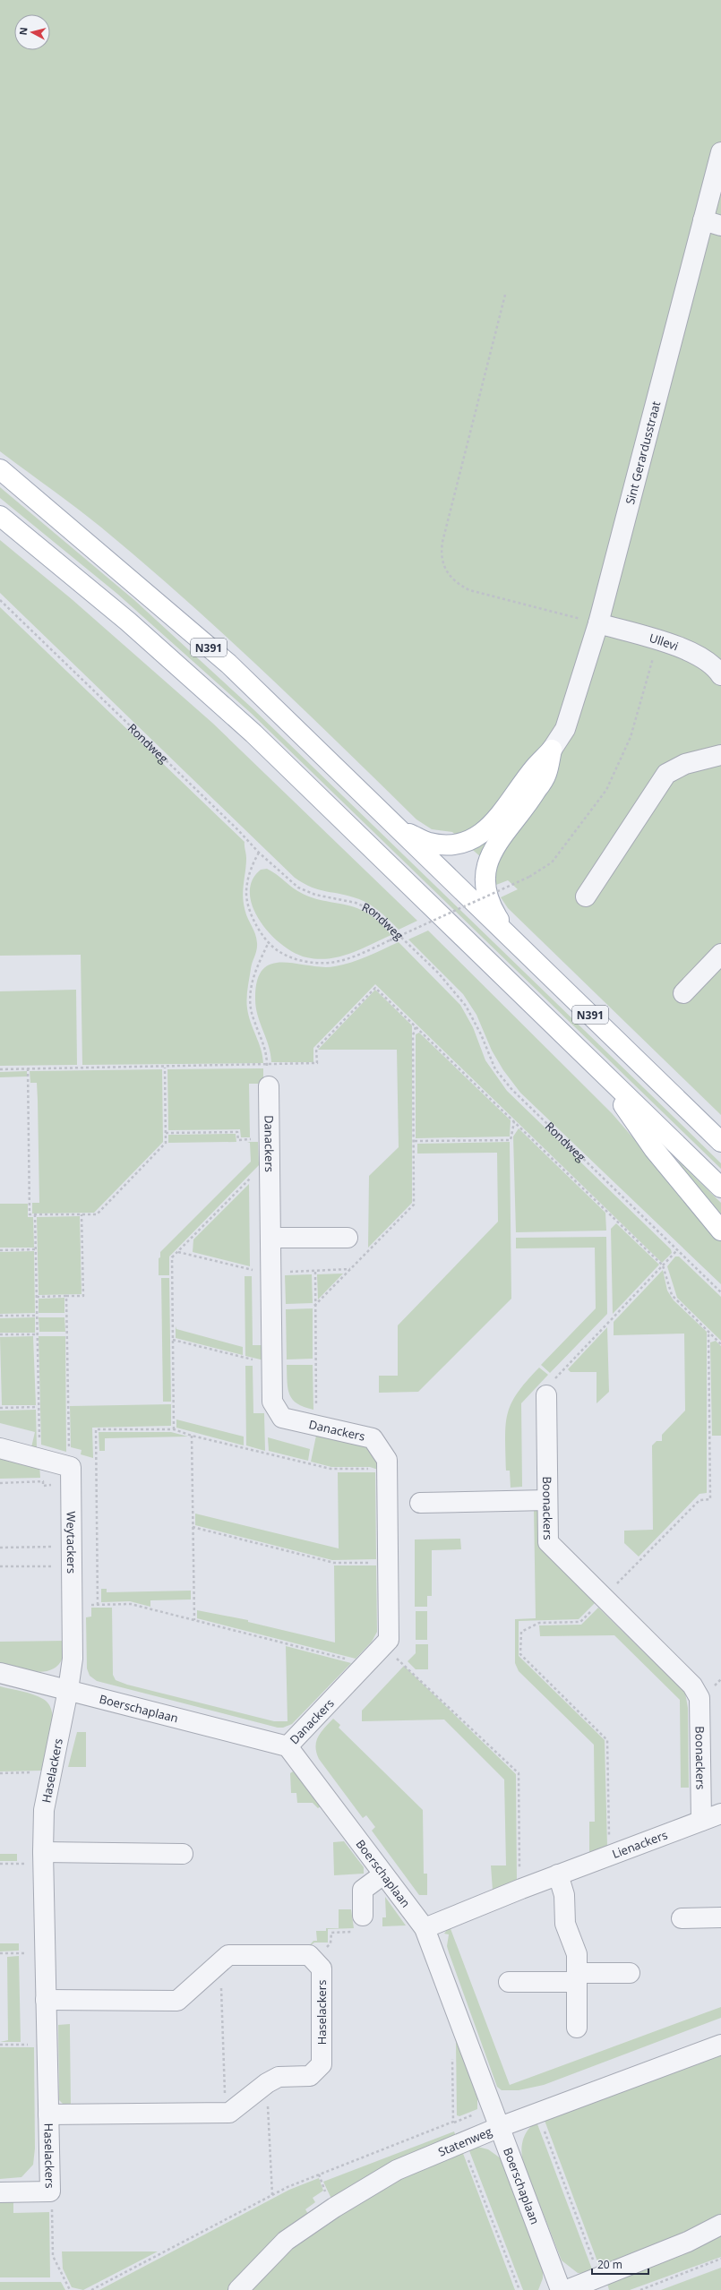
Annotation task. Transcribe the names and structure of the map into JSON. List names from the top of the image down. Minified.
{"streets":{"main road":["N391"],"street":["Sint Gerardusstraat","Ullevi","Danackers","Boonackers","Weytackers","Boerschaplaan","Haselackers","Lienackers","Statenweg"],"path":["Rondweg"]},"crossings":[["Sint Gerardusstraat","Ullevi"],["Danackers","Boerschaplaan"],["Boonackers","Lienackers"],["Weytackers","Boerschaplaan"],["Weytackers","Haselackers"],["Boerschaplaan","Haselackers"],["Boerschaplaan","Lienackers"],["Boerschaplaan","Statenweg"]],"scale_bar":"20 m","north":"left"}
